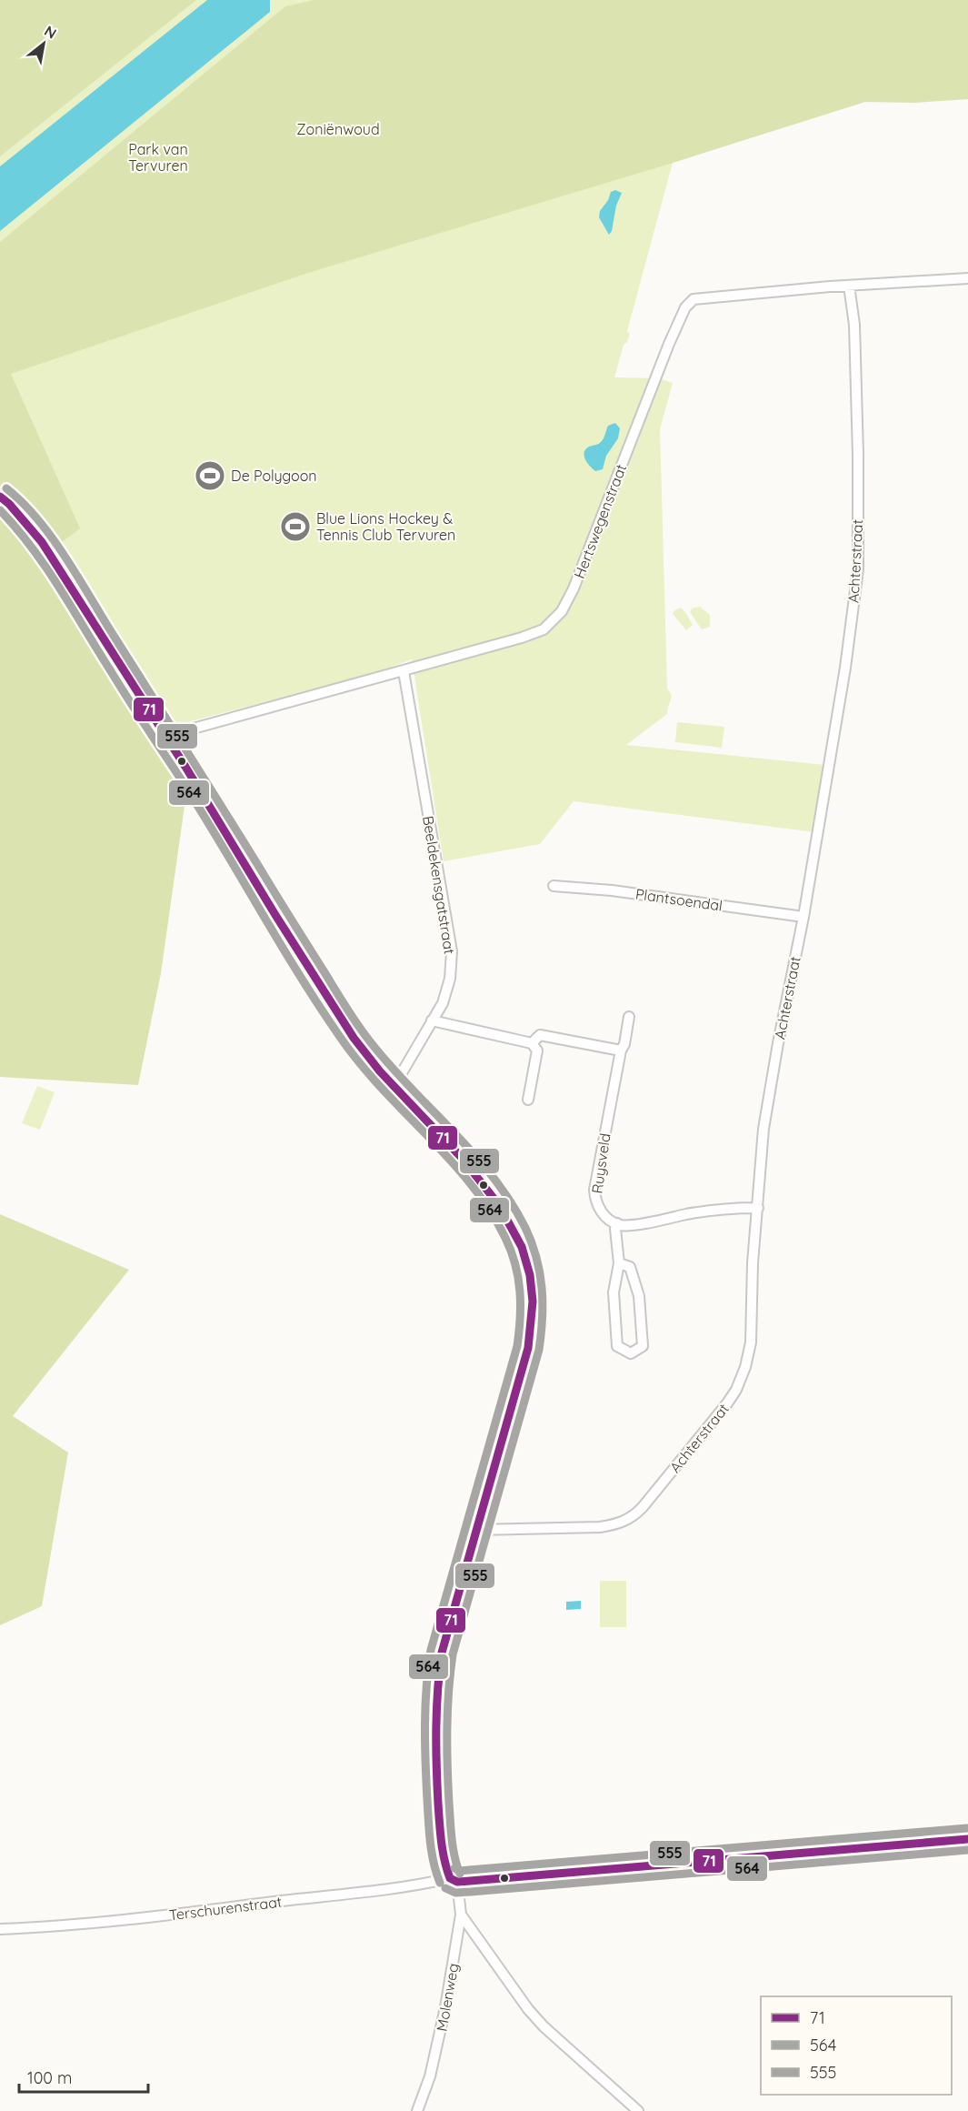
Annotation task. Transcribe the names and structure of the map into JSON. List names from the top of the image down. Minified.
{"streets":{"street":["Hertswegenstraat","Achterstraat","Beeldekensgatstraat","Plantsoendal","Ruysveld","Terschurenstraat","Molenweg"]},"crossings":[["Hertswegenstraat","Achterstraat"],["Hertswegenstraat","Beeldekensgatstraat"],["Achterstraat","Plantsoendal"],["Terschurenstraat","Molenweg"]],"parks":["Zoniënwoud","Park van Tervuren"],"places":{"sports":["De Polygoon","Blue Lions Hockey & Tennis Club Tervuren"]},"lines":["transit line 555","transit line 71","transit line 564"],"legend":["71","564","555"],"scale_bar":"100 m","north":"top right"}
